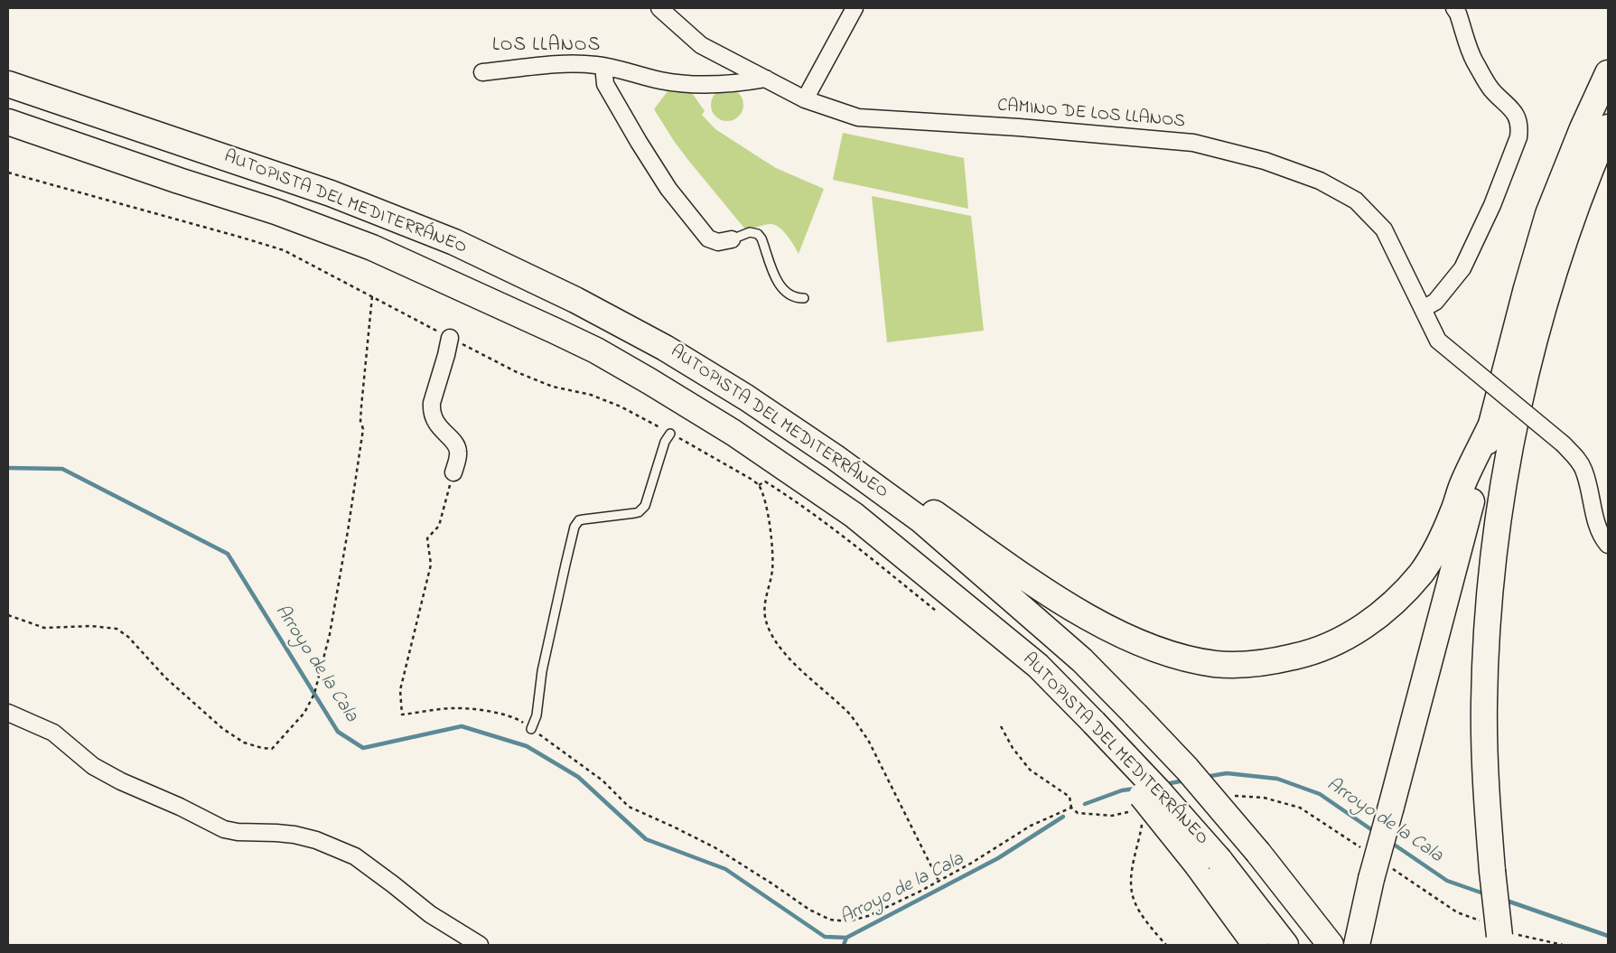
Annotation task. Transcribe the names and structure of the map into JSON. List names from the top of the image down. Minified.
{"streets":{"highway":["AUTOPISTA DEL MEDITERRÁNEO"],"street":["CAMINO DE LOS LLANOS"]},"districts":["LOS LLANOS"],"water":["Arroyo de la Cala"]}
